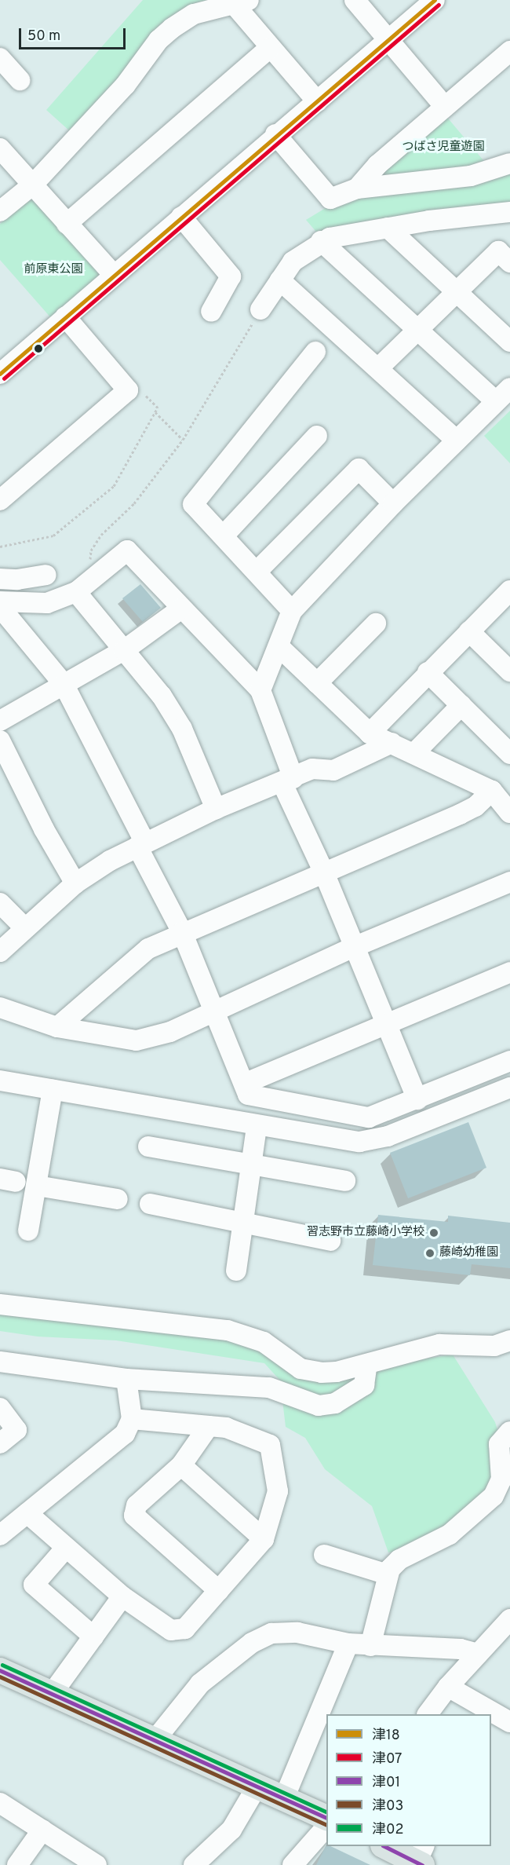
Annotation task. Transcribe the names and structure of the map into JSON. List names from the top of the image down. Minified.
{"parks":["つばさ児童遊園","前原東公園"],"places":["習志野市立藤崎小学校","藤崎幼稚園"],"lines":["transit line 津18","transit line 津07","transit line 津02","transit line 津01","transit line 津03"],"legend":["津18","津07","津01","津03","津02"],"scale_bar":"50 m"}
